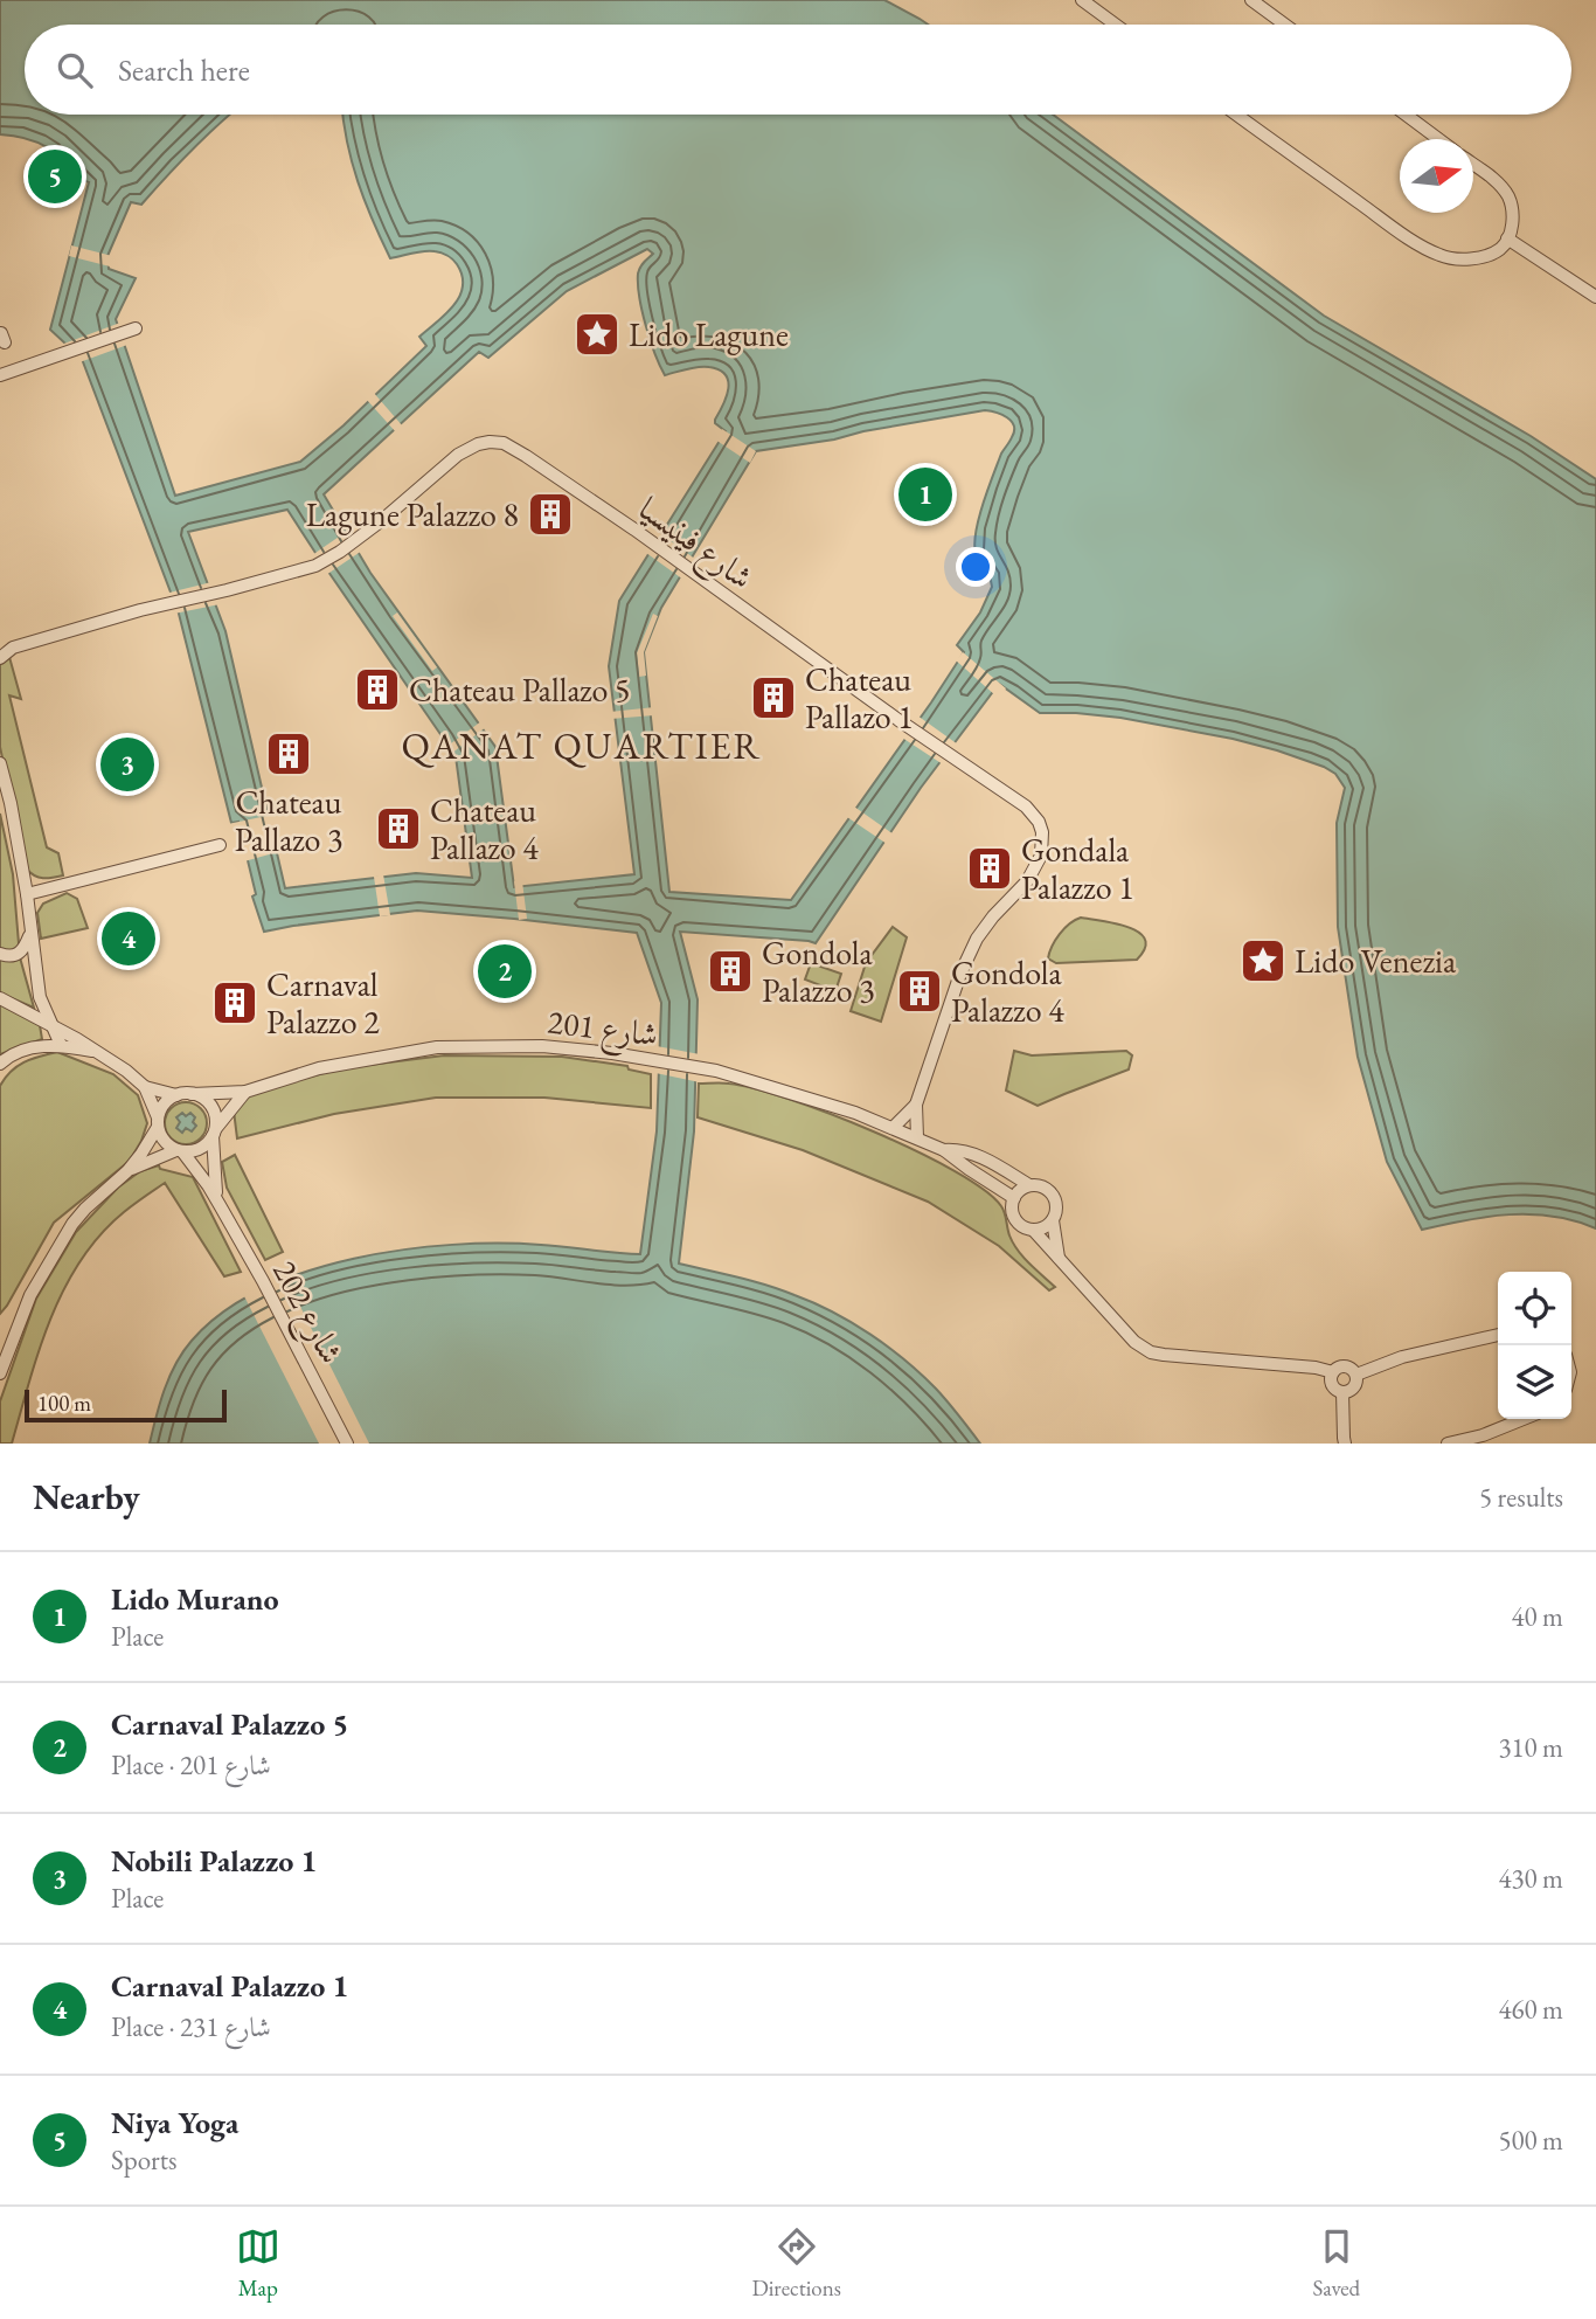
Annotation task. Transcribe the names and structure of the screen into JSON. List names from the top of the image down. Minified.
{"streets":{"street":["شارع فينيسيا","شارع 201","شارع 202"]},"crossings":[["شارع فينيسيا","شارع 201"],["شارع 201","شارع 202"]],"districts":["QANAT QUARTIER"],"places":{"place":["Lido Lagune","Lido Venezia"],"building":["Lagune Palazzo 8","Chateau Pallazo 5","Chateau Pallazo 1","Chateau Pallazo 3","Chateau Pallazo 4","Gondala Palazzo 1","Gondola Palazzo 3","Gondola Palazzo 4","Carnaval Palazzo 2"]},"scale_bar":"100 m","north":"right","page":{"search":"Search here","pins":["5","1","3","4","2"],"scale":"100 m","heading":["Nearby","5 results"],"list":[{"mark":"1","name":"Lido Murano","note":"Place","value":"40 m"},{"mark":"2","name":"Carnaval Palazzo 5","note":"Place · شارع 201","value":"310 m"},{"mark":"3","name":"Nobili Palazzo 1","note":"Place","value":"430 m"},{"mark":"4","name":"Carnaval Palazzo 1","note":"Place · شارع 231","value":"460 m"},{"mark":"5","name":"Niya Yoga","note":"Sports","value":"500 m"}],"nav":["Map","Directions","Saved"]}}
